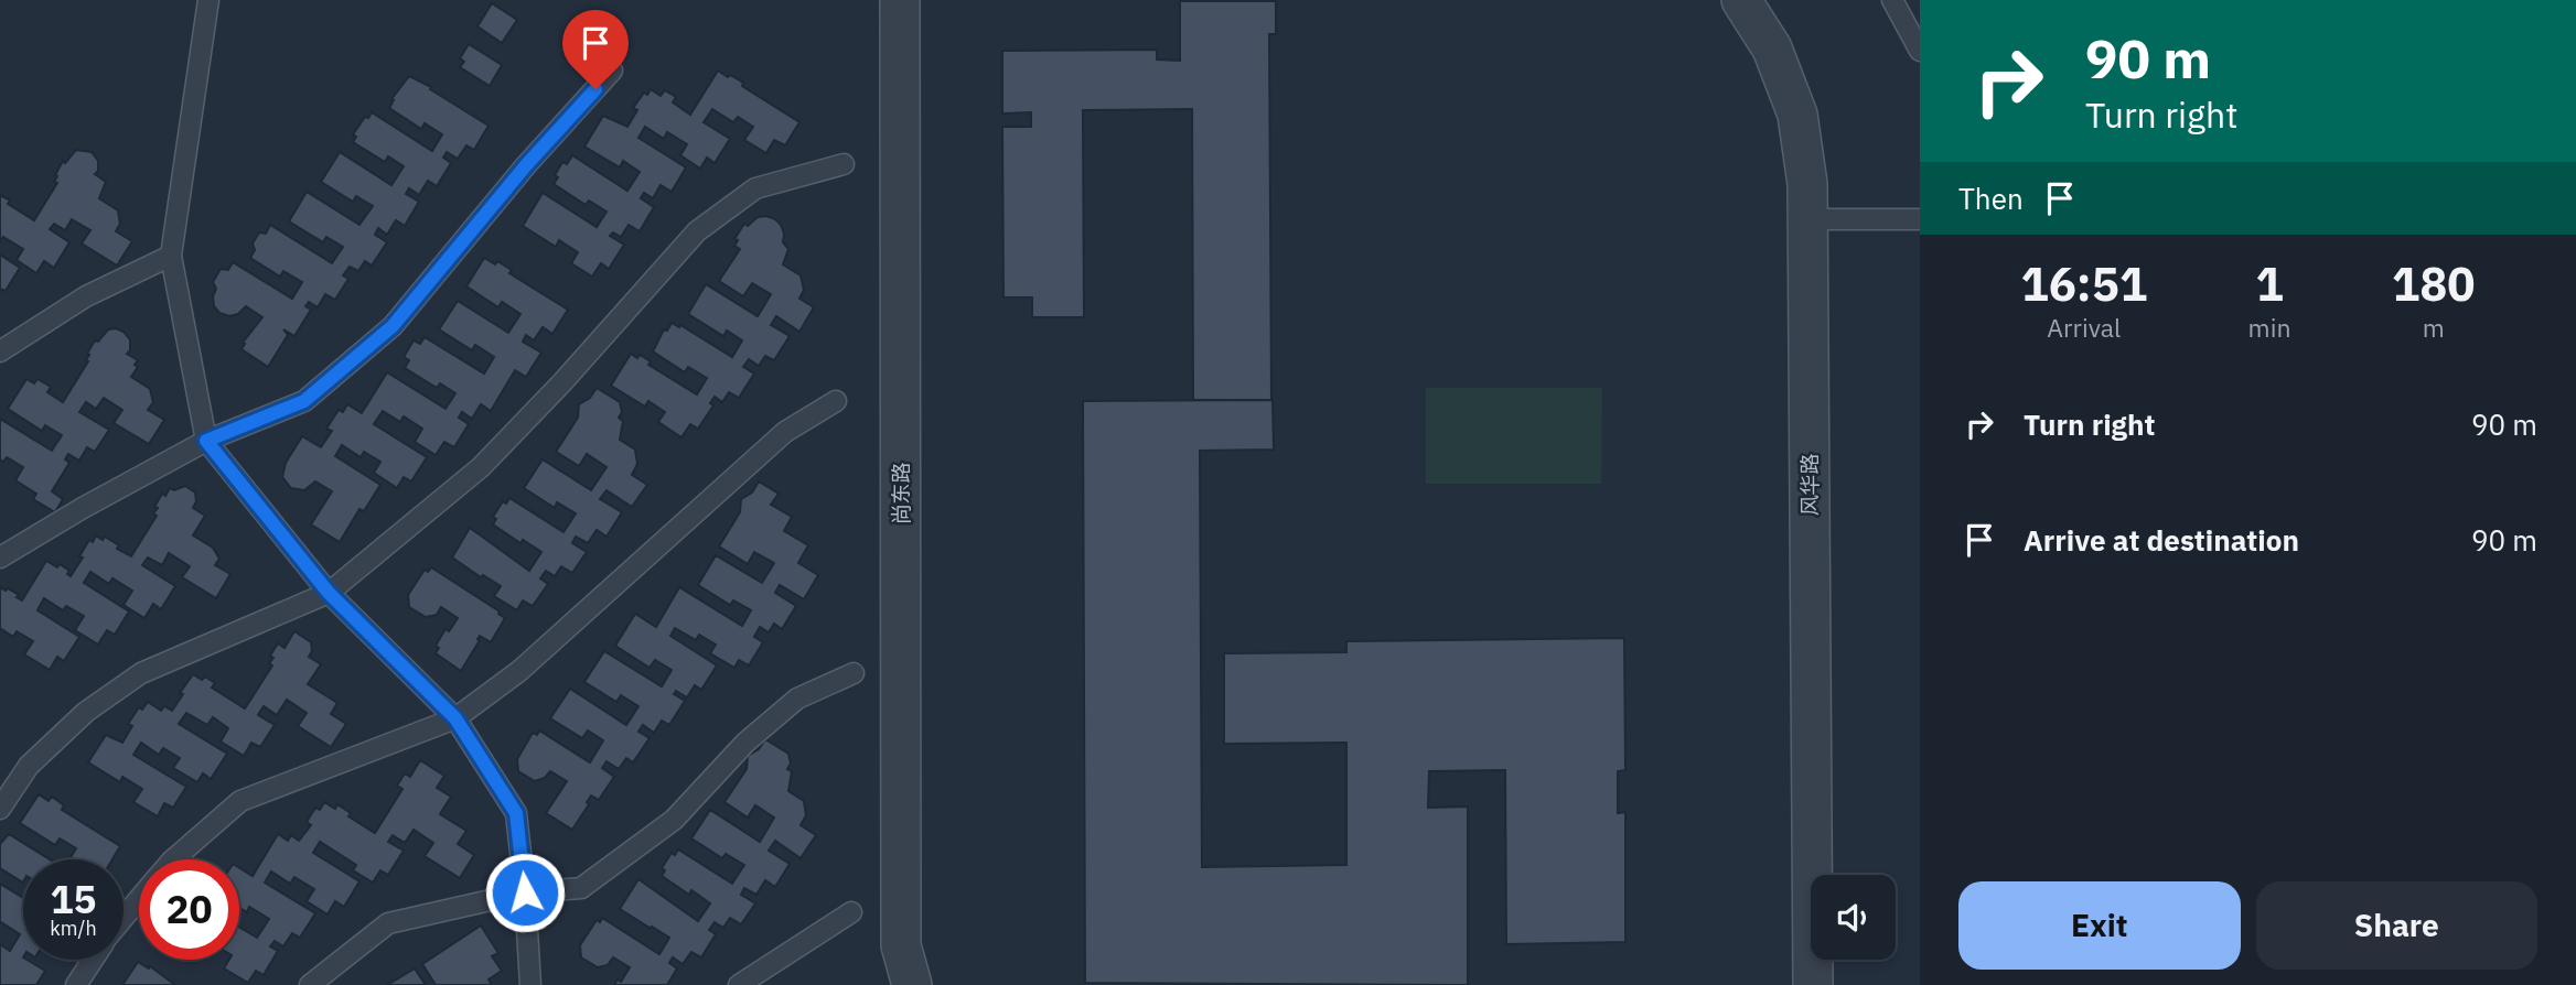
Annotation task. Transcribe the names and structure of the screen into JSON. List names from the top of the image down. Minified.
{"streets":{"street":["风华路","尚东路"]},"page":{"turn":["90 m","Turn right"],"then":"Then","eta":["16:51","Arrival","1","min","180","m"],"list":[{"name":"Turn right","value":"90 m"},{"name":"Arrive at destination","value":"90 m"}],"speed":"15 km/h","limit":"20","buttons":["Exit","Share"]}}
